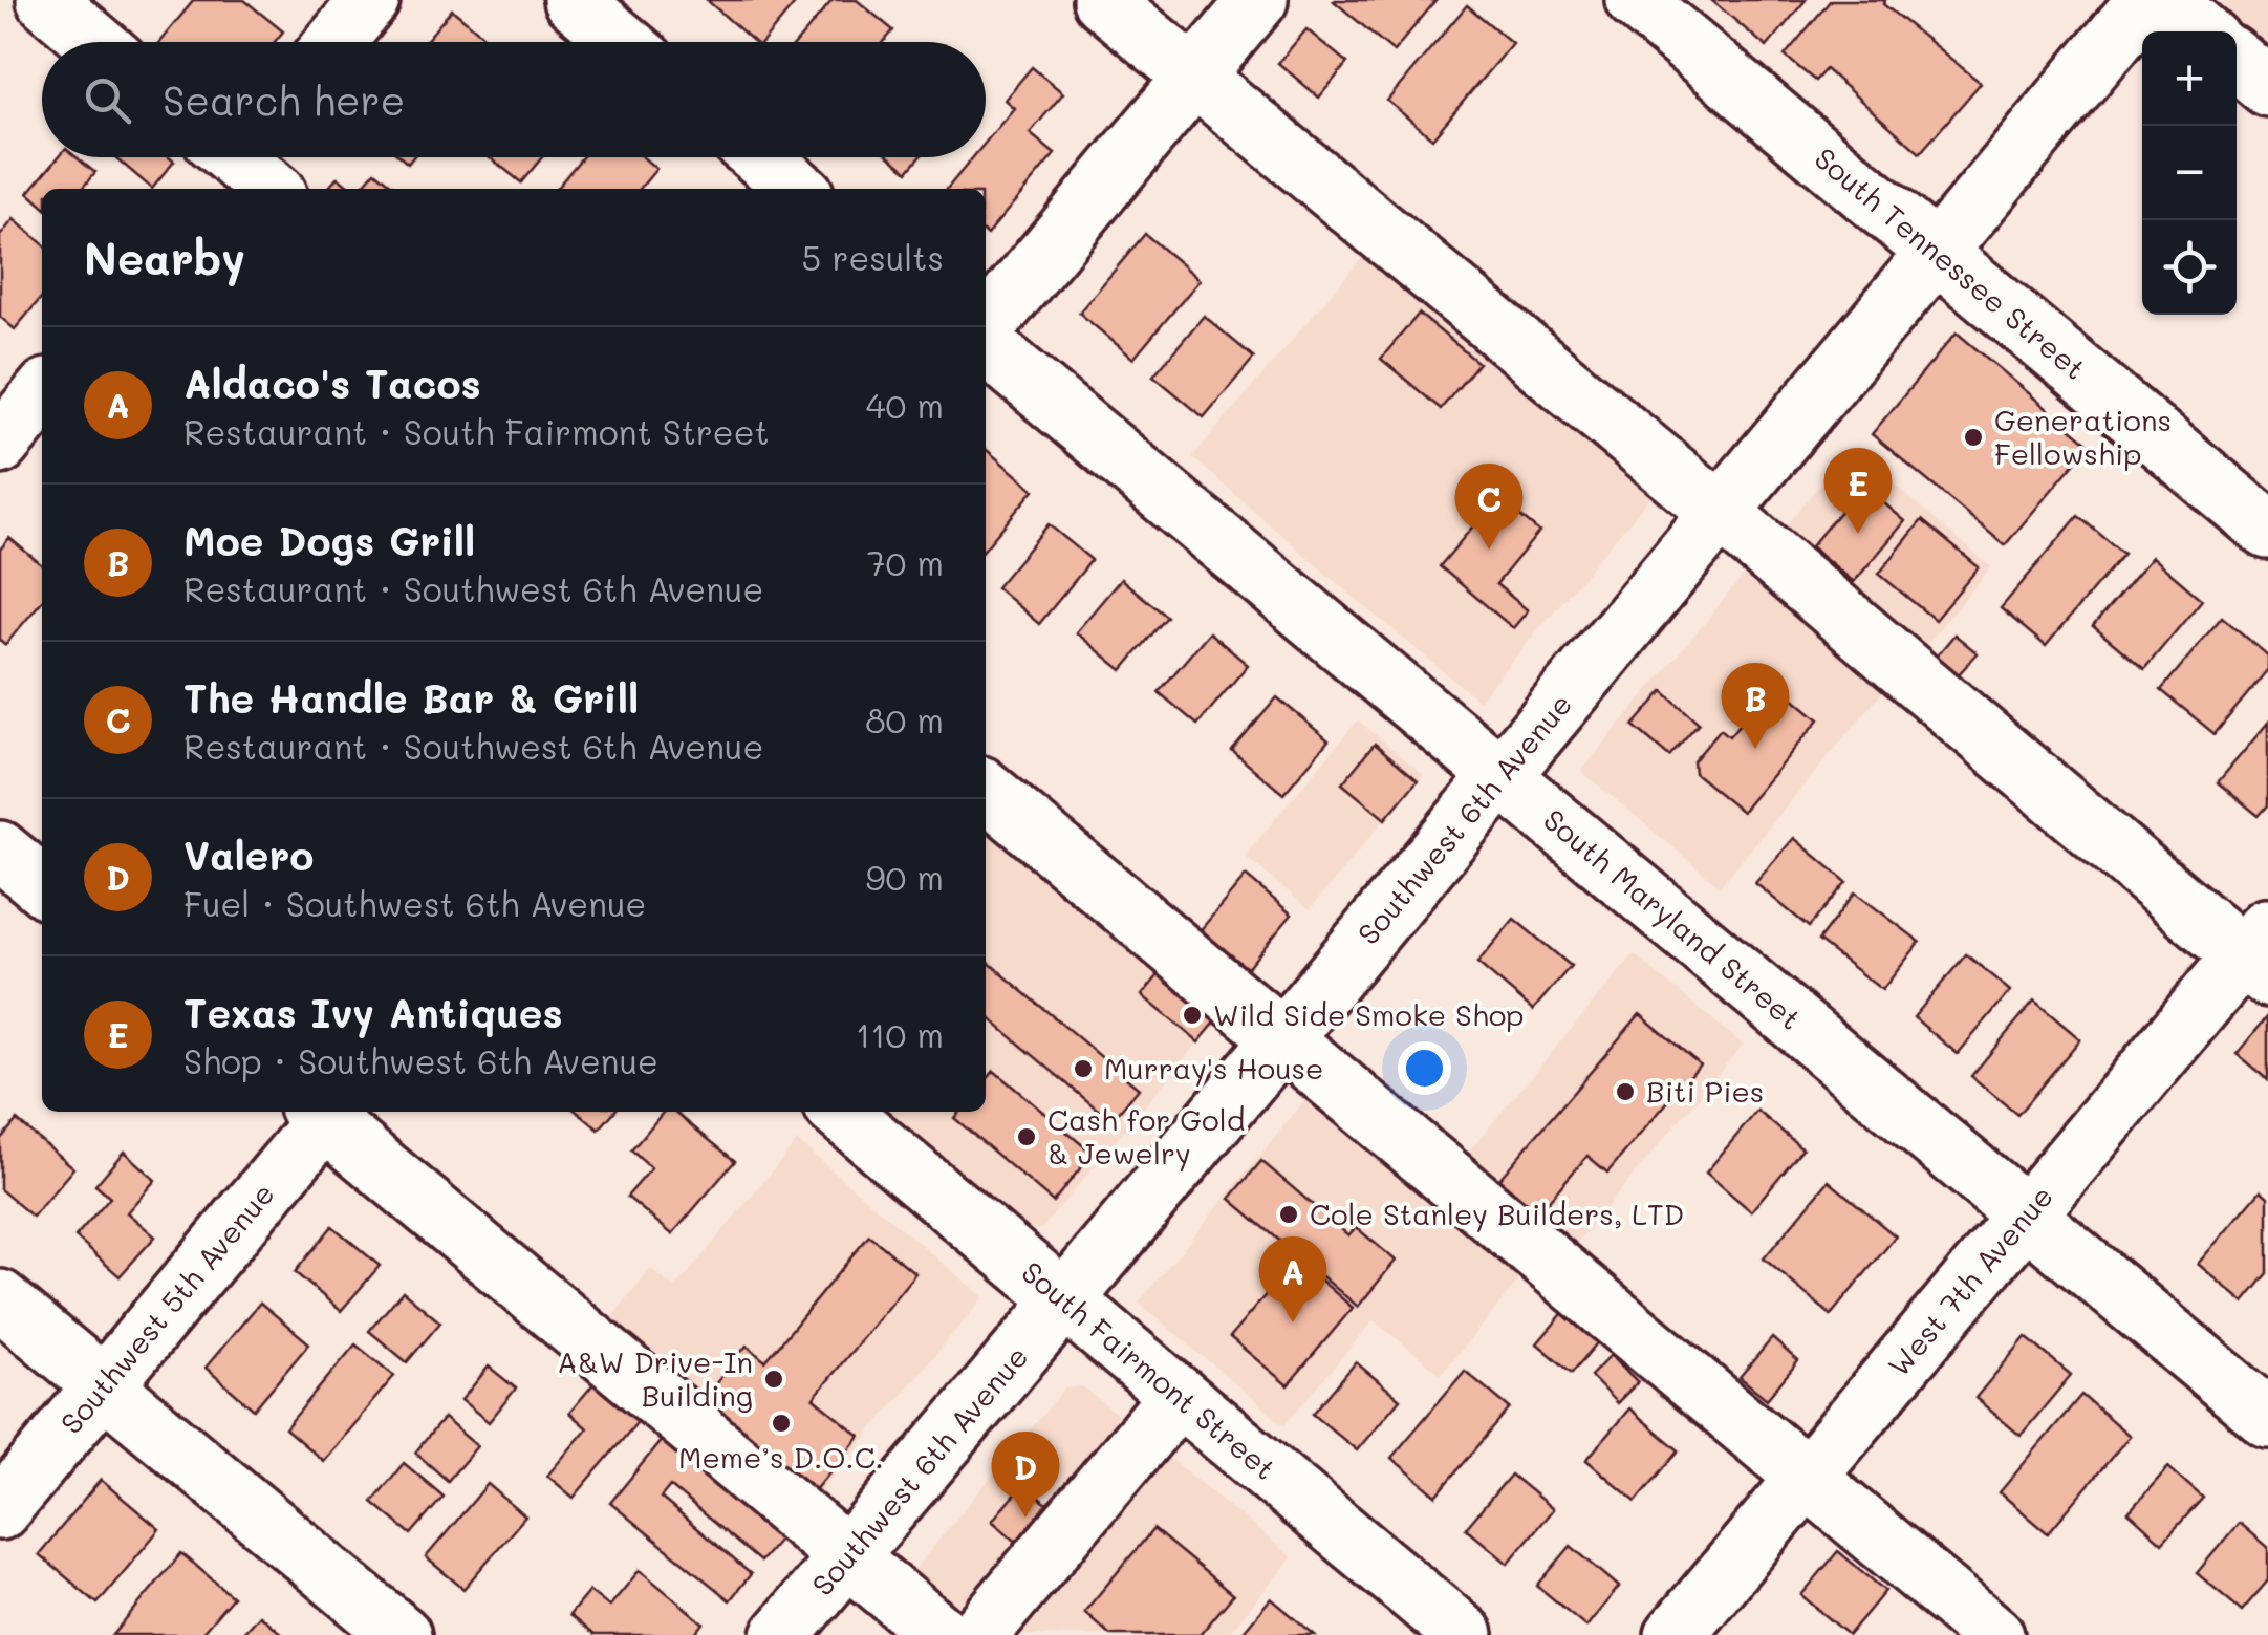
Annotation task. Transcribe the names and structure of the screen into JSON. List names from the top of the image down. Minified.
{"streets":{"street":["South Tennessee Street","Southwest 6th Avenue","South Maryland Street","West 7th Avenue","Southwest 5th Avenue","South Fairmont Street"]},"crossings":[["South Tennessee Street","Southwest 6th Avenue"],["Southwest 6th Avenue","South Maryland Street"],["Southwest 6th Avenue","South Fairmont Street"],["South Maryland Street","West 7th Avenue"]],"places":["Generations Fellowship","Wild Side Smoke Shop","Murray's House","Biti Pies","Cash for Gold & Jewelry","Cole Stanley Builders, LTD","A&W Drive-In Building","Meme’s D.O.C."],"page":{"map_buttons":["+","−"],"search":"Search here","heading":["Nearby","5 results"],"list":[{"mark":"A","name":"Aldaco's Tacos","note":"Restaurant · South Fairmont Street","value":"40 m"},{"mark":"B","name":"Moe Dogs Grill","note":"Restaurant · Southwest 6th Avenue","value":"70 m"},{"mark":"C","name":"The Handle Bar & Grill","note":"Restaurant · Southwest 6th Avenue","value":"80 m"},{"mark":"D","name":"Valero","note":"Fuel · Southwest 6th Avenue","value":"90 m"},{"mark":"E","name":"Texas Ivy Antiques","note":"Shop · Southwest 6th Avenue","value":"110 m"}],"pins":["E","C","B","A","D"]}}
